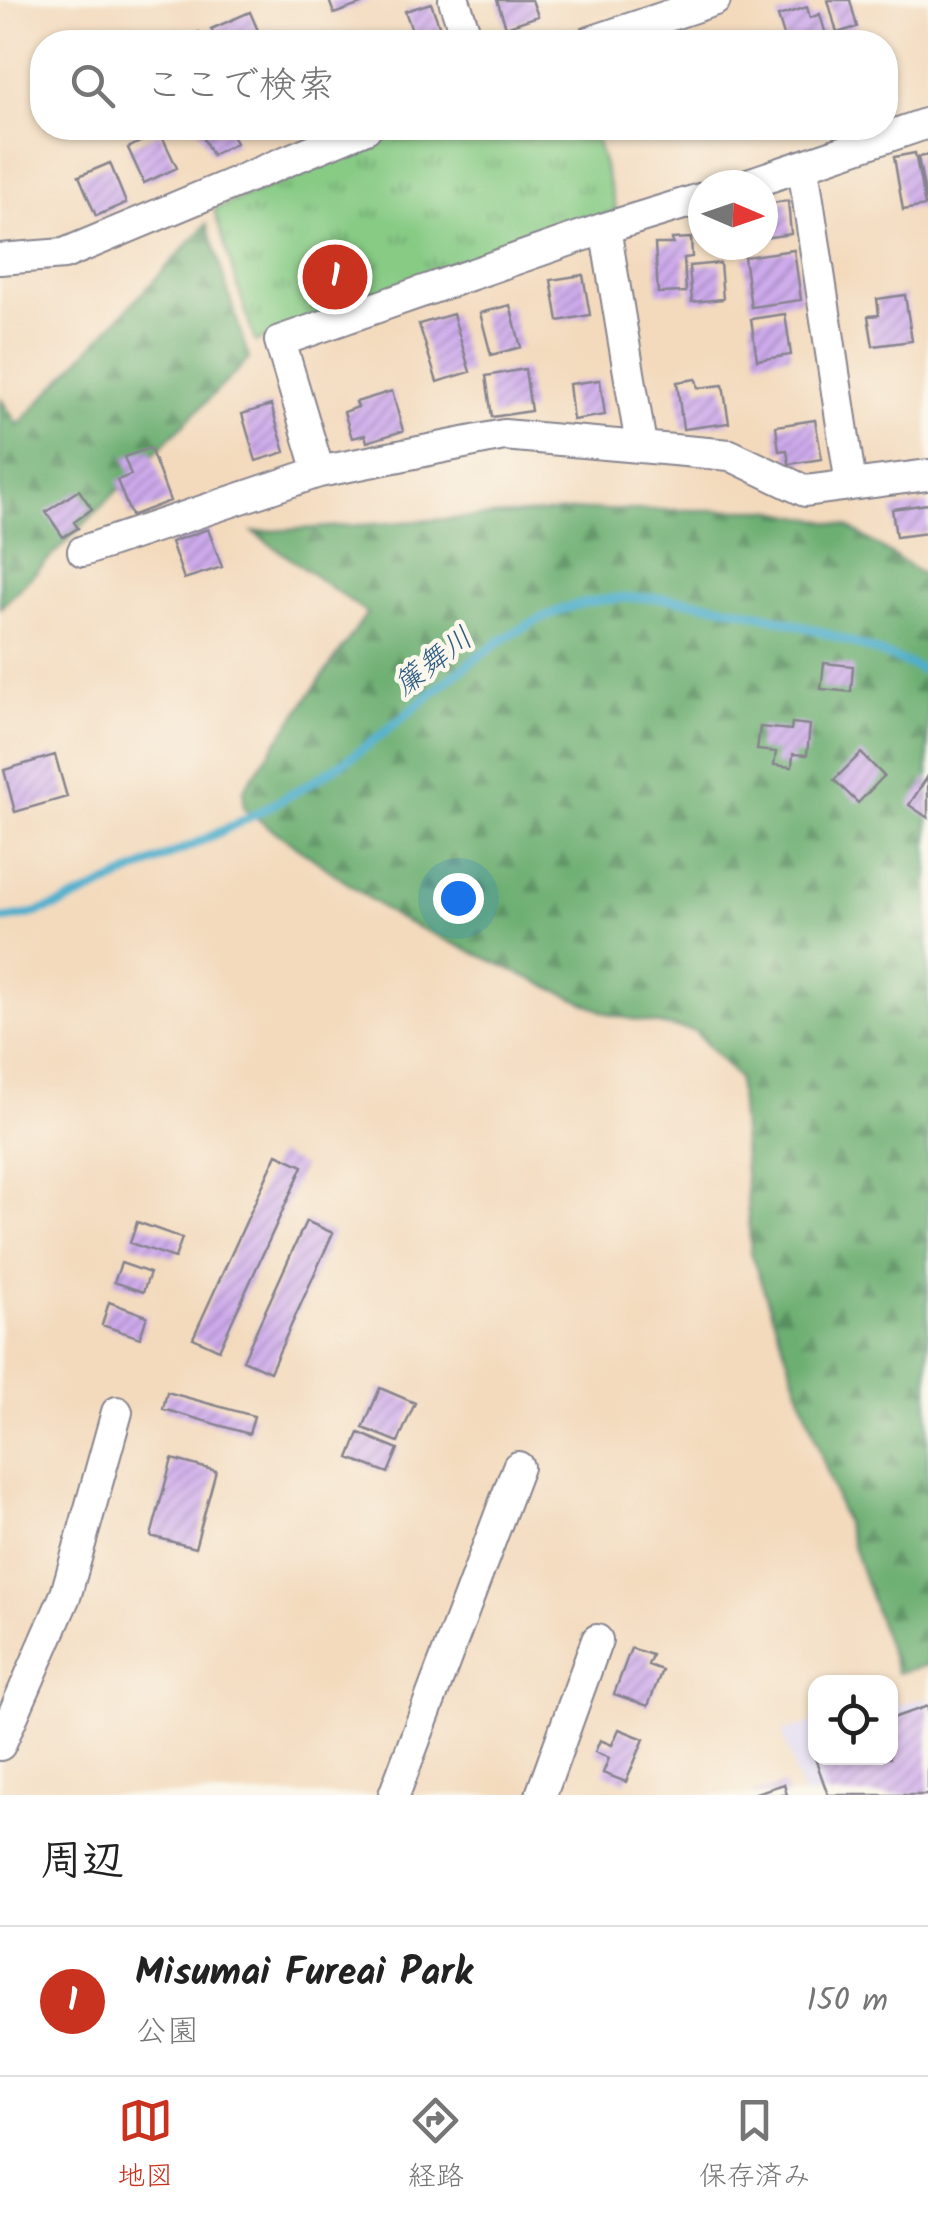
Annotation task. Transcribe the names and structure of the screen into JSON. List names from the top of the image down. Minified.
{"water":["簾舞川"],"north":"right","page":{"search":"ここで検索","pins":"1","heading":"周辺","list":[{"mark":"1","name":"Misumai Fureai Park","note":"公園","value":"150 m"}],"nav":["地図","経路","保存済み"]}}
